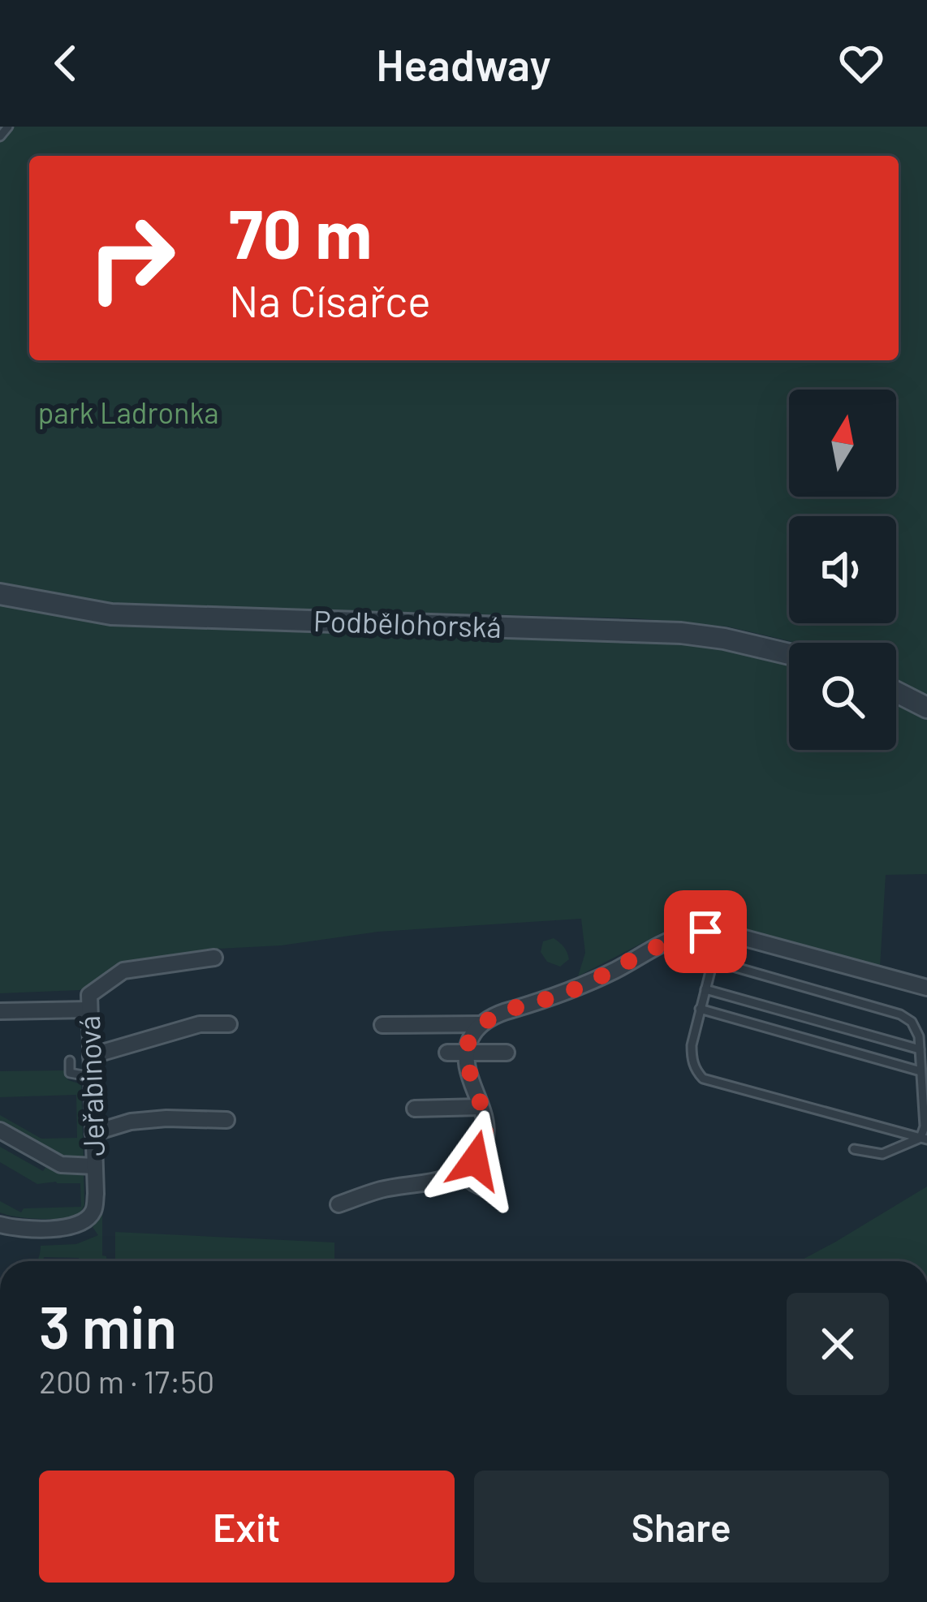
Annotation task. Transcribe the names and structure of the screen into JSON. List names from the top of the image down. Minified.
{"streets":{"street":["Podbělohorská","Jeřabinová"]},"parks":["park Ladronka"],"north":"top","page":{"header":"Headway","turn":["70 m","Na Císařce"],"heading":["3 min","200 m · 17:50"],"buttons":["Exit","Share"]}}
